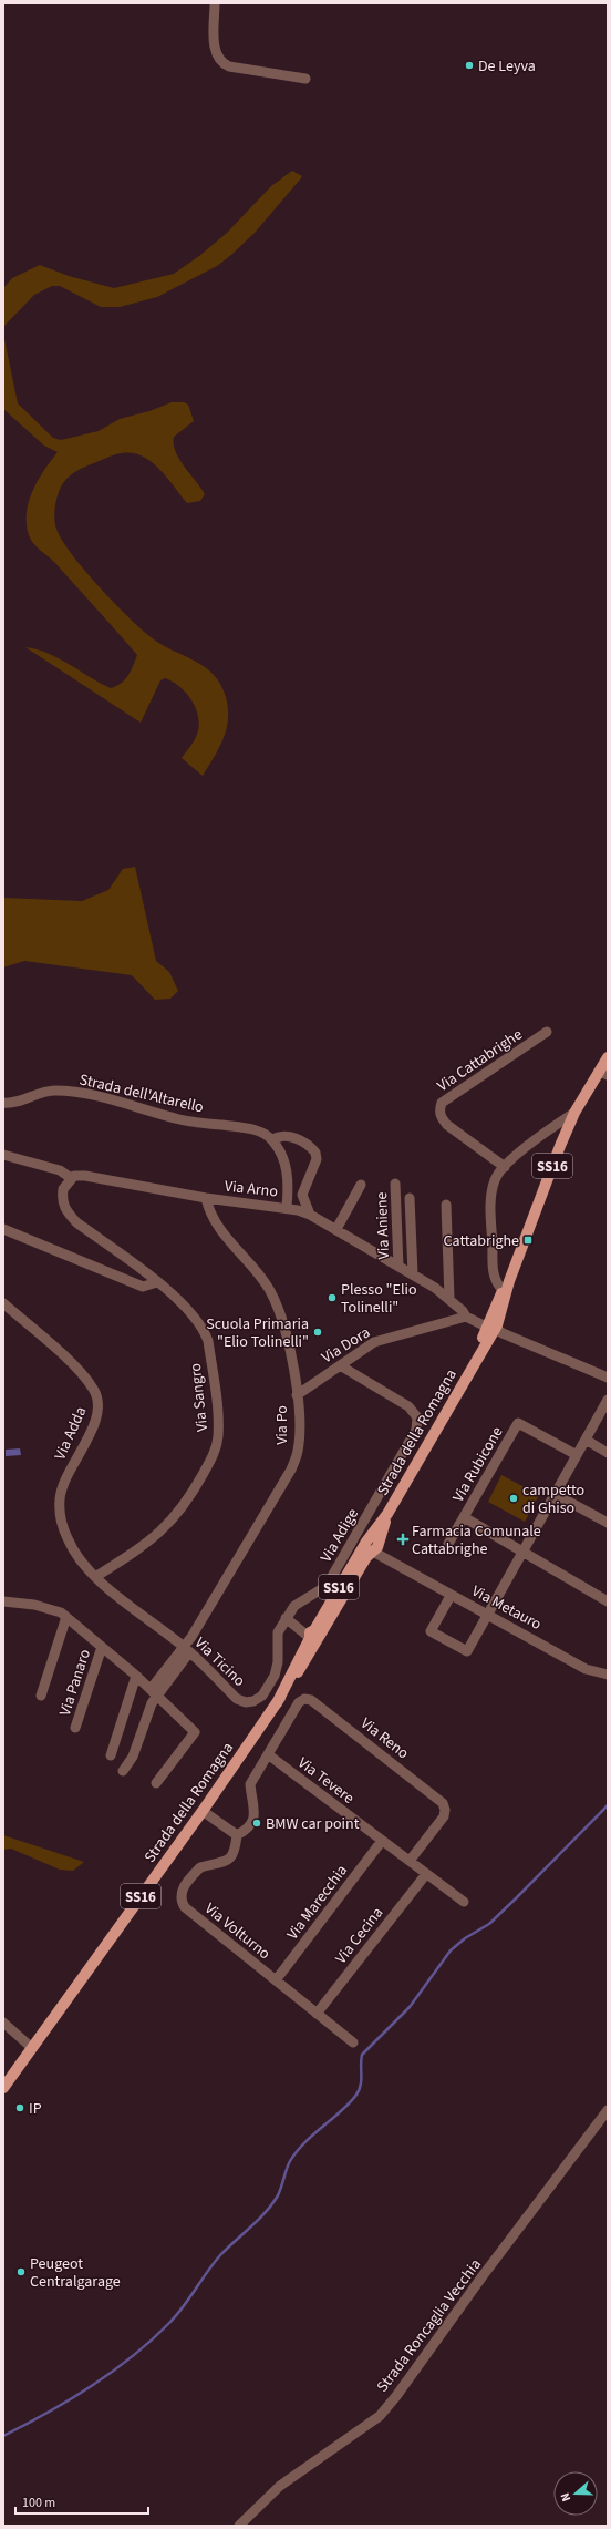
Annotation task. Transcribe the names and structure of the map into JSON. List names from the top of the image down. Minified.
{"streets":{"main road":["SS16","Strada della Romagna"],"street":["Via Cattabrighe","Strada dell'Altarello","Via Arno","Via Aniene","Via Dora","Via Sangro","Via Po","Via Adda","Via Rubicone","Via Adige","Via Metauro","Via Ticino","Via Panaro","Via Reno","Via Tevere","Via Marecchia","Via Volturno","Via Cecina","Strada Roncaglia Vecchia"]},"crossings":[["Strada dell'Altarello","Via Arno"],["Via Arno","Via Aniene"],["Via Arno","Via Dora"],["Via Arno","Via Sangro"],["Via Arno","Via Po"],["Via Dora","Via Po"],["Via Dora","Via Adige"],["Via Sangro","Via Adda"],["Via Sangro","Via Ticino"],["Via Po","Via Ticino"],["Strada della Romagna","Via Metauro"],["Via Adda","Via Ticino"],["Via Adige","Via Ticino"],["Via Reno","Via Tevere"],["Via Tevere","Via Marecchia"],["Via Tevere","Via Cecina"],["Via Marecchia","Via Volturno"],["Via Volturno","Via Cecina"]],"places":{"other":["De Leyva","Plesso \"Elio Tolinelli\"","Scuola Primaria \"Elio Tolinelli\"","campetto di Ghiso","BMW car point","IP","Peugeot Centralgarage"],"transit":["Cattabrighe"],"health":["Farmacia Comunale Cattabrighe"]},"scale_bar":"100 m","north":"left"}
